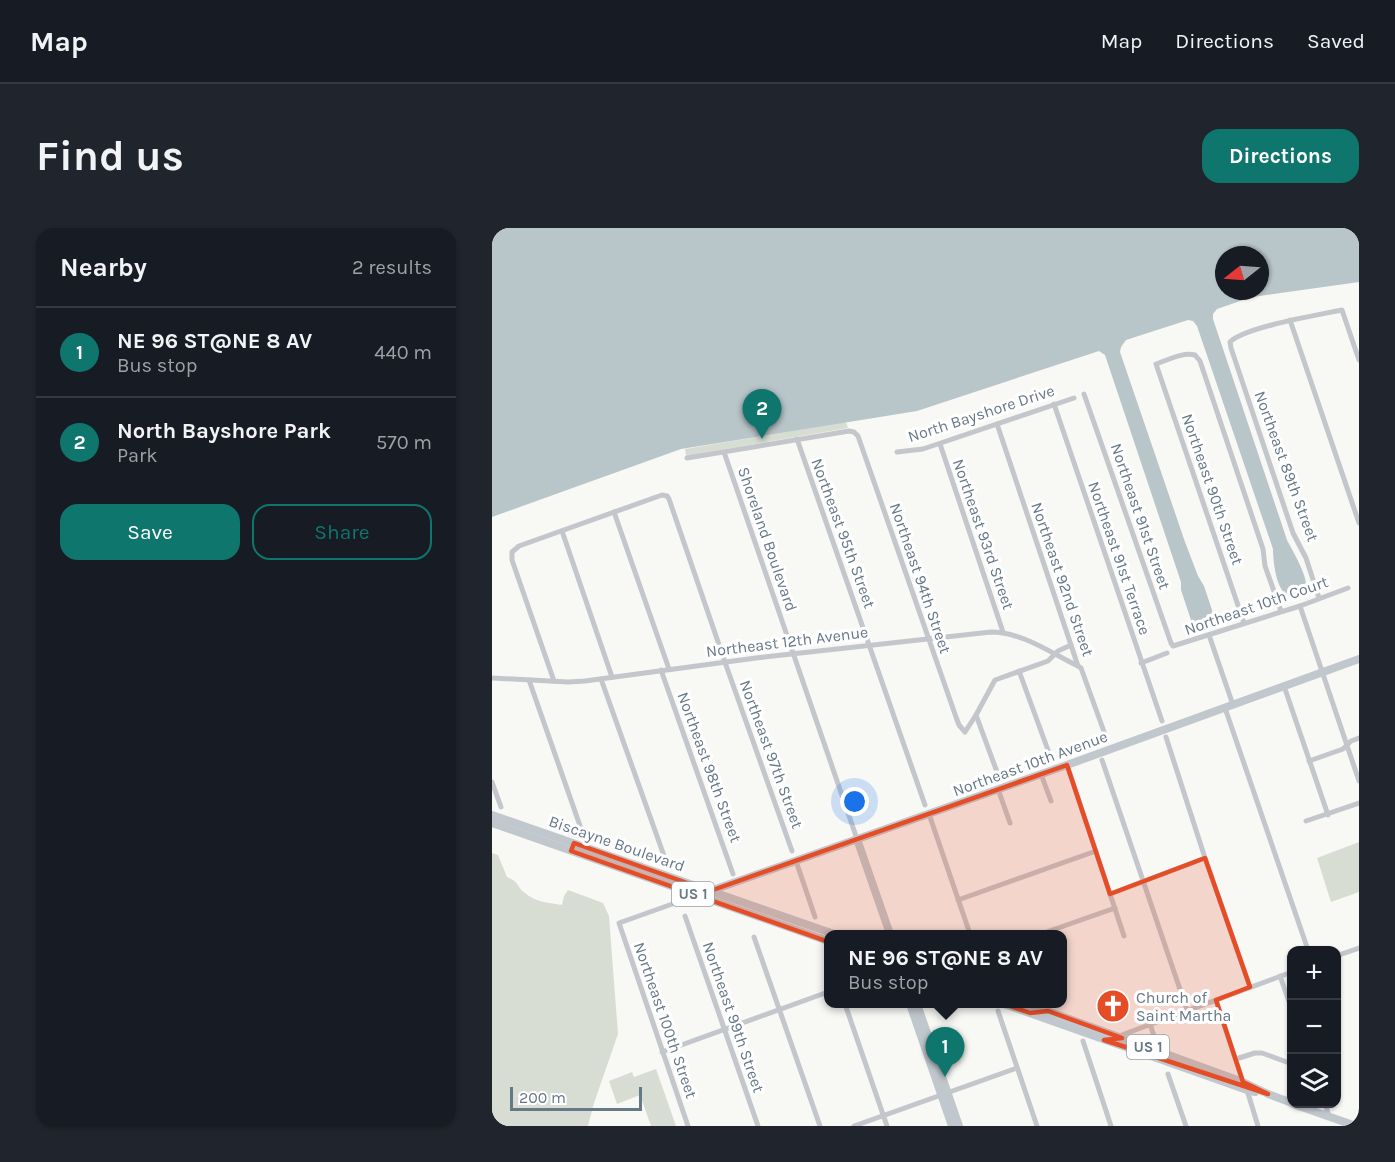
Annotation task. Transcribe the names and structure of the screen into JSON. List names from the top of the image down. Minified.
{"streets":{"main road":["Biscayne Boulevard","US 1"],"street":["North Bayshore Drive","Northeast 89th Street","Northeast 90th Street","Northeast 91st Street","Northeast 95th Street","Northeast 93rd Street","Shoreland Boulevard","Northeast 91st Terrace","Northeast 94th Street","Northeast 92nd Street","Northeast 10th Court","Northeast 12th Avenue","Northeast 97th Street","Northeast 10th Avenue","Northeast 98th Street","Northeast 99th Street","Northeast 100th Street"]},"crossings":[["North Bayshore Drive","Northeast 93rd Street"],["North Bayshore Drive","Northeast 91st Terrace"],["North Bayshore Drive","Northeast 92nd Street"],["Northeast 89th Street","Northeast 10th Court"],["Northeast 90th Street","Northeast 10th Court"],["Northeast 91st Street","Northeast 10th Court"],["Northeast 95th Street","Northeast 94th Street"],["Northeast 95th Street","Northeast 12th Avenue"],["Northeast 93rd Street","Northeast 12th Avenue"],["Shoreland Boulevard","Northeast 12th Avenue"],["Shoreland Boulevard","Northeast 10th Avenue"],["Northeast 94th Street","Northeast 12th Avenue"],["Northeast 92nd Street","Northeast 12th Avenue"],["Northeast 12th Avenue","Northeast 97th Street"],["Northeast 12th Avenue","Northeast 98th Street"],["Northeast 10th Avenue","Biscayne Boulevard"]],"places":{"church":["Church of Saint Martha"]},"scale_bar":"200 m","north":"left","page":{"header":"Map","nav":["Map","Directions","Saved"],"buttons":["Directions",["Save","Share"]],"title":"Find us","heading":["Nearby","2 results"],"list":[{"mark":"1","name":"NE 96 ST@NE 8 AV","note":"Bus stop","value":"440 m"},{"mark":"2","name":"North Bayshore Park","note":"Park","value":"570 m"}],"pins":["2","1"],"popup":["NE 96 ST@NE 8 AV","Bus stop"],"map_buttons":["+","−"],"scale":"200 m"}}
